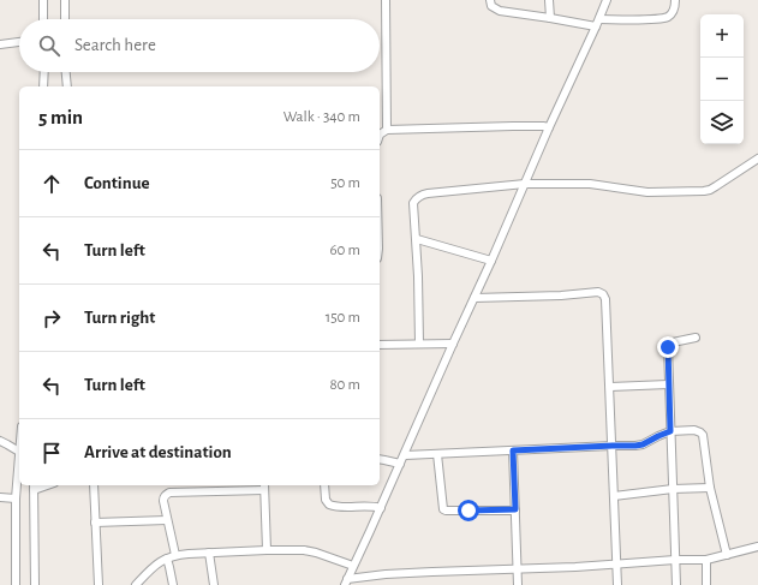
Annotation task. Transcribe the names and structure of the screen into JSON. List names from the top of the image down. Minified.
{"page":{"map_buttons":["+","−"],"search":"Search here","heading":["5 min","Walk · 340 m"],"list":[["Continue","50 m"],["Turn left","60 m"],["Turn right","150 m"],["Turn left","80 m"],"Arrive at destination"]}}
